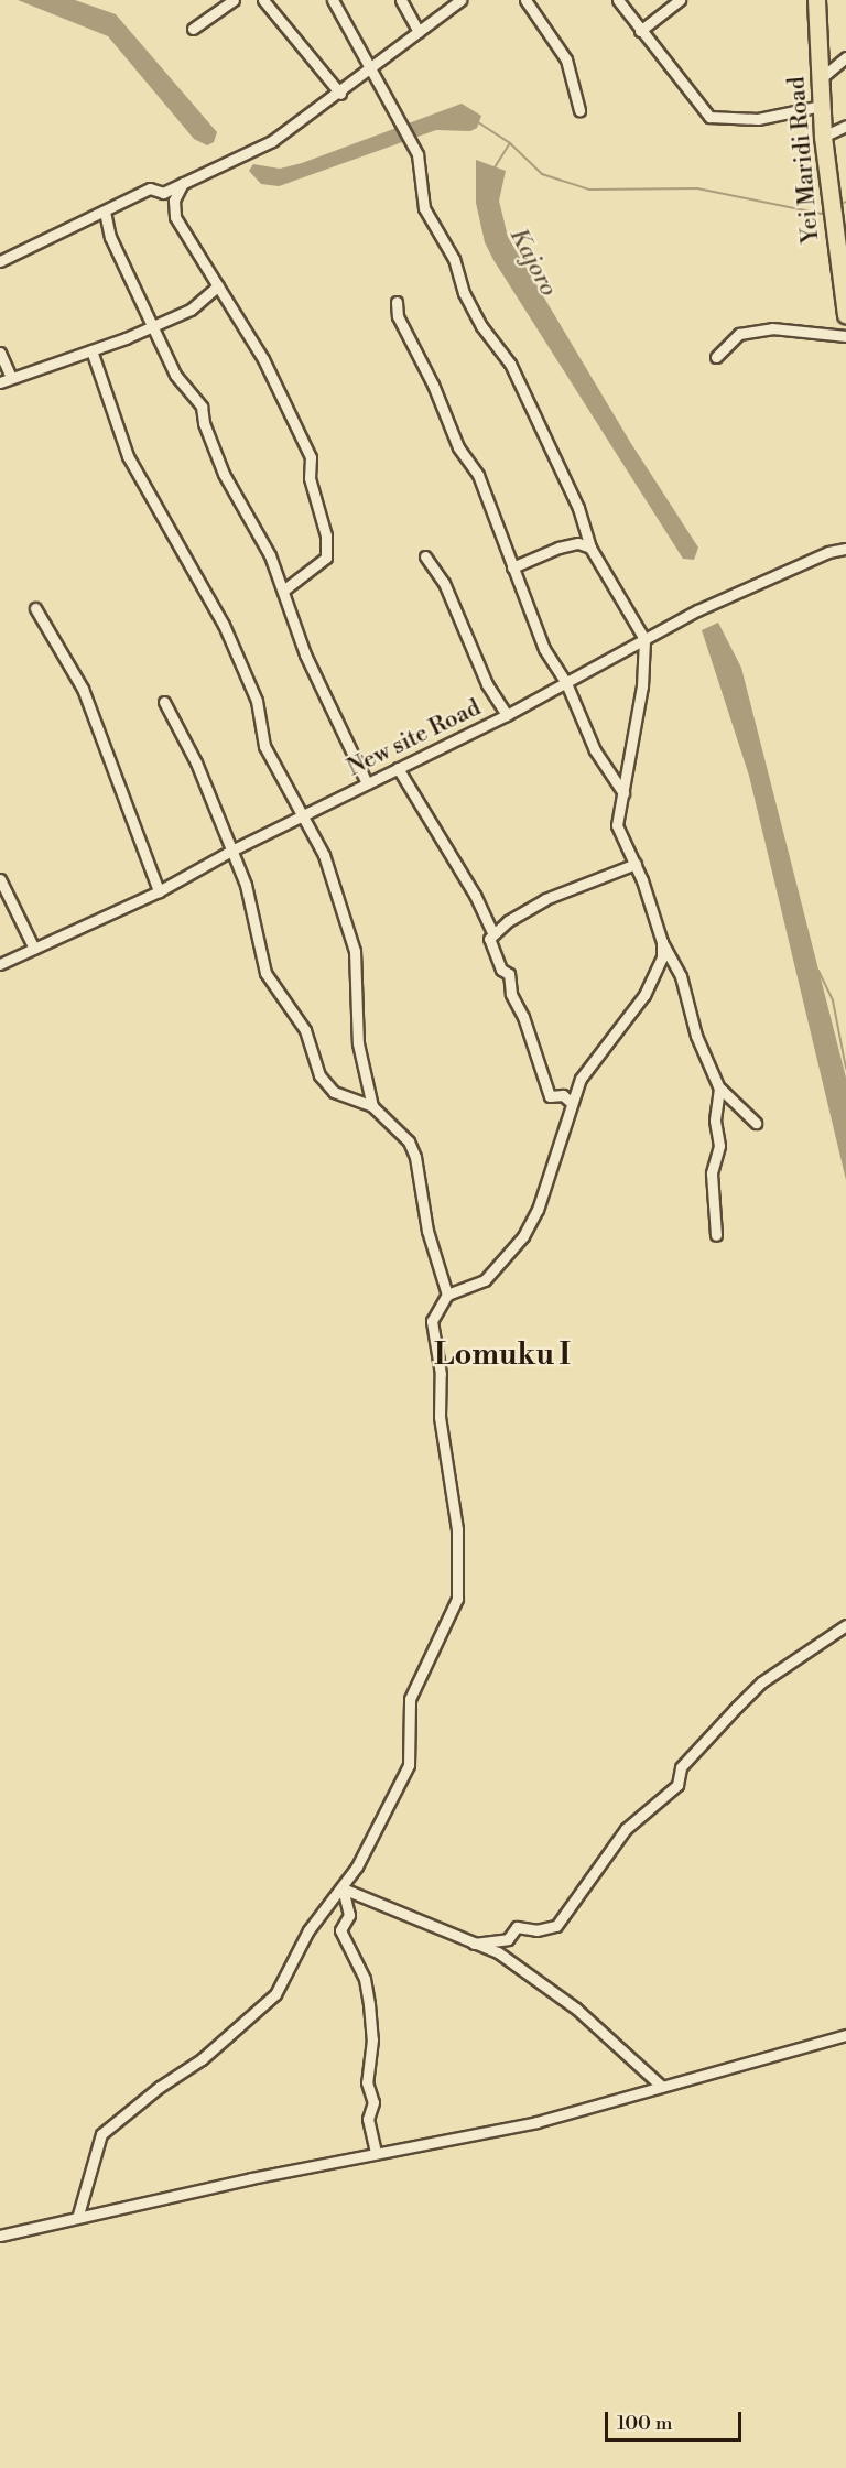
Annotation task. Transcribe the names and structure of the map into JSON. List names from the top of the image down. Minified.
{"streets":{"main road":["Yei Maridi Road"],"street":["New site Road"]},"districts":["Lomuku I"],"water":["Kajoro"],"scale_bar":"100 m"}
